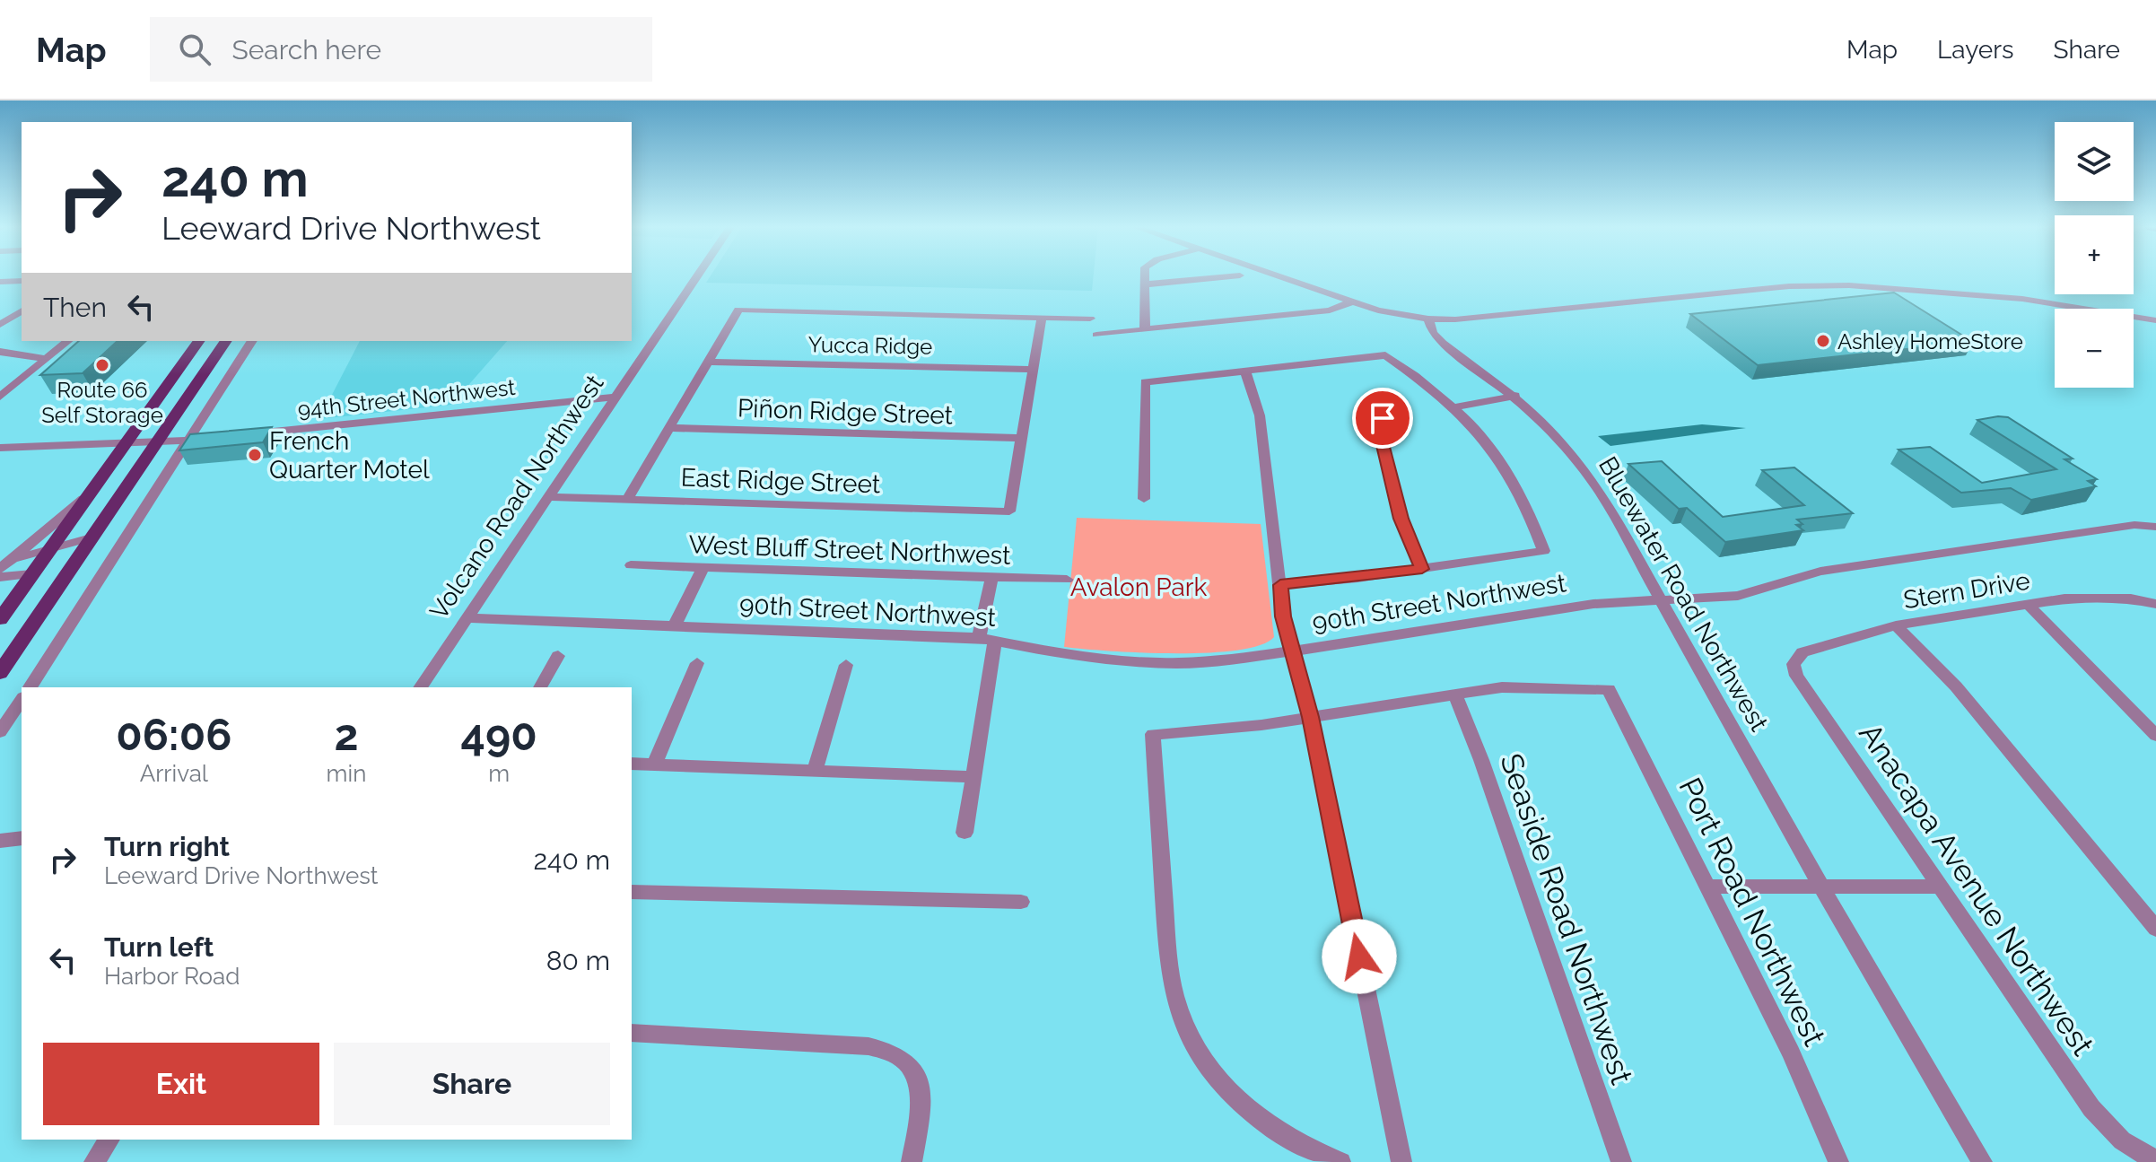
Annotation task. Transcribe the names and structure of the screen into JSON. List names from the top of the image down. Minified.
{"streets":{"street":["Yucca Ridge","94th Street Northwest","Piñon Ridge Street","East Ridge Street","Volcano Road Northwest","West Bluff Street Northwest","Stern Drive","Bluewater Road Northwest","90th Street Northwest","Anacapa Avenue Northwest","Port Road Northwest","Seaside Road Northwest"]},"crossings":[["94th Street Northwest","Volcano Road Northwest"],["Piñon Ridge Street","East Ridge Street"],["East Ridge Street","Volcano Road Northwest"],["Volcano Road Northwest","90th Street Northwest"],["Stern Drive","Anacapa Avenue Northwest"],["Bluewater Road Northwest","90th Street Northwest"],["Port Road Northwest","Seaside Road Northwest"]],"parks":["Avalon Park"],"places":["Ashley HomeStore","Route 66 Self Storage","French Quarter Motel"],"page":{"header":"Map","search":"Search here","nav":["Map","Layers","Share"],"map_buttons":["+","−"],"turn":["240 m","Leeward Drive Northwest"],"then":"Then","eta":["06:06","Arrival","2","min","490","m"],"list":[{"name":"Turn right","note":"Leeward Drive Northwest","value":"240 m"},{"name":"Turn left","note":"Harbor Road","value":"80 m"}],"buttons":["Exit","Share"]}}
